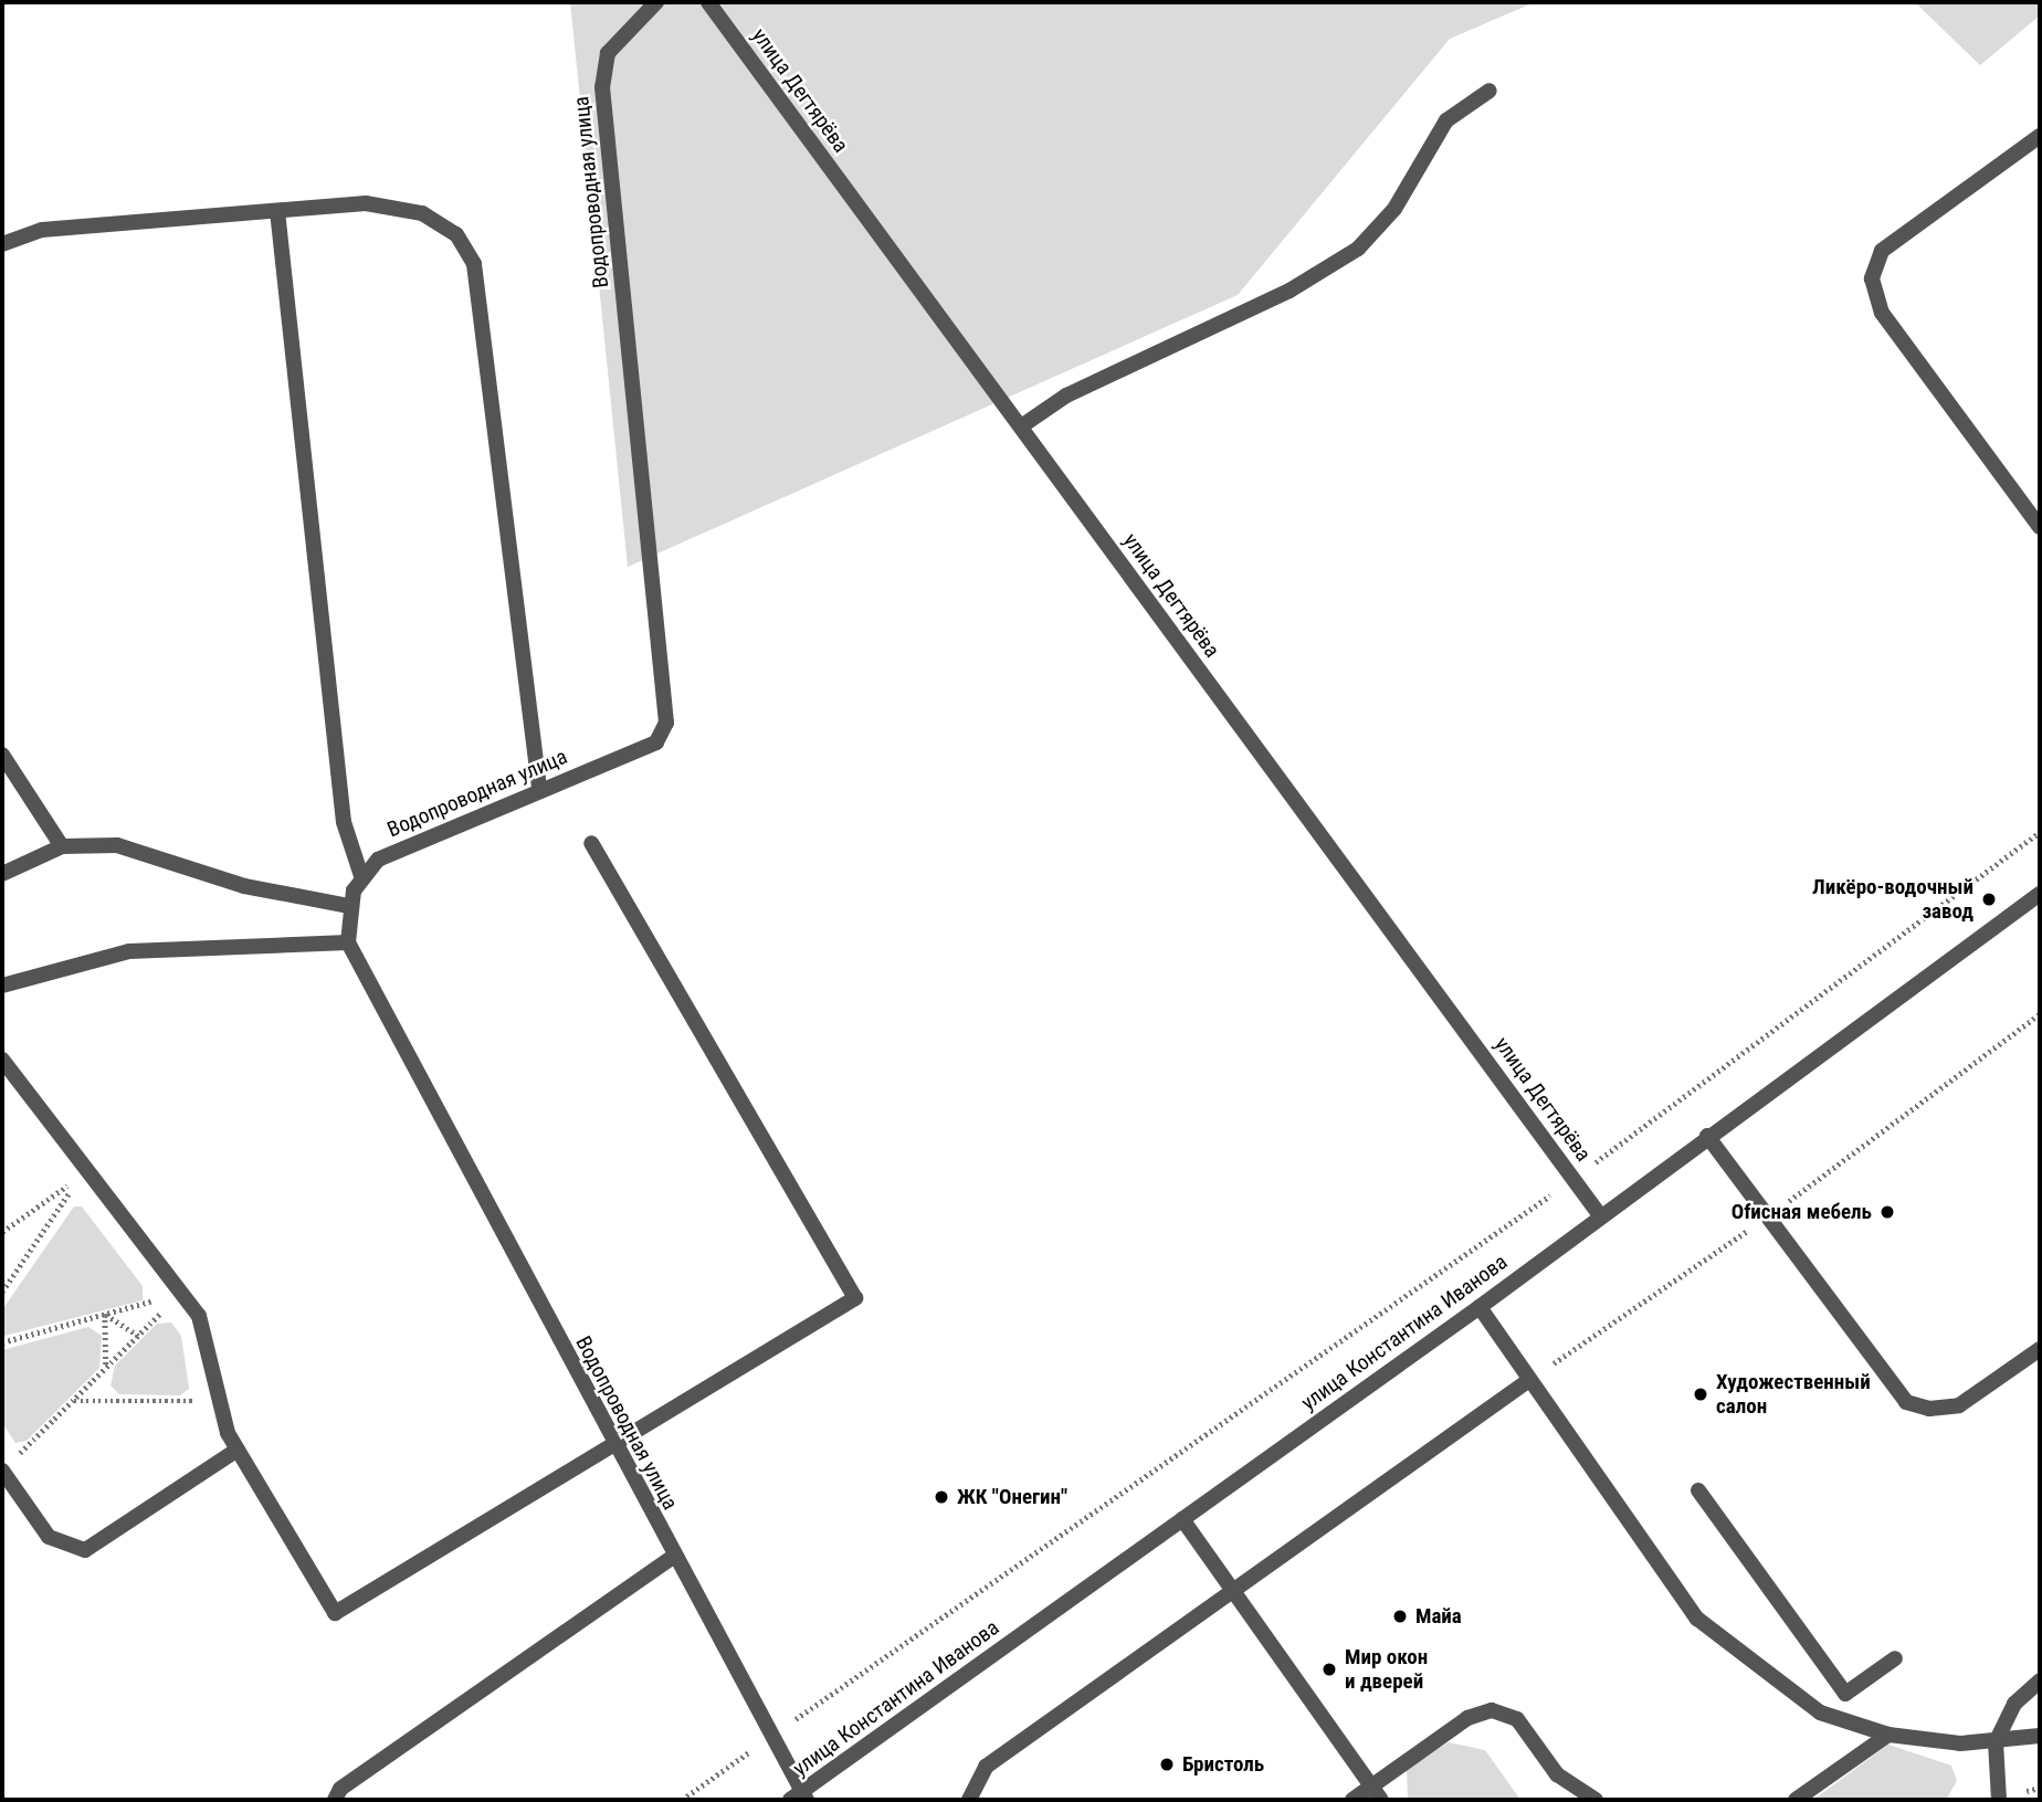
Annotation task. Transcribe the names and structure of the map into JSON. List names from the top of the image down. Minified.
{"streets":{"street":["улица Дегтярёва","Водопроводная улица","улица Константина Иванова"]},"crossings":[["улица Дегтярёва","улица Константина Иванова"],["Водопроводная улица","улица Константина Иванова"]],"places":["Ликёро-водочный завод","Оfисная мебель","Художественный салон","ЖК \"Онегин\"","Майа","Мир окон и дверей","Бристоль"]}
